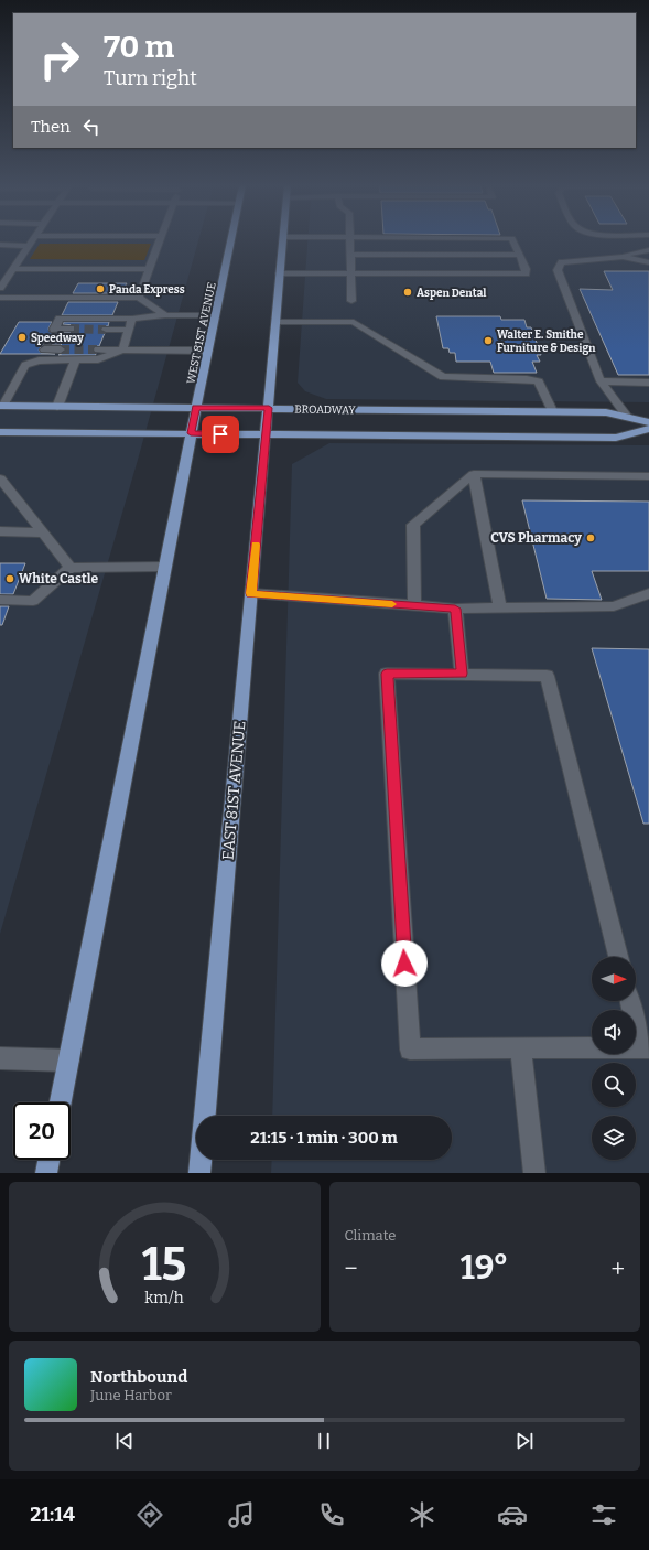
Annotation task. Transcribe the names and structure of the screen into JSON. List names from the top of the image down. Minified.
{"streets":{"main road":["WEST 81ST AVENUE","BROADWAY","EAST 81ST AVENUE"]},"crossings":[["WEST 81ST AVENUE","BROADWAY"],["BROADWAY","EAST 81ST AVENUE"]],"places":["Panda Express","Aspen Dental","Speedway","Walter E. Smithe Furniture & Design","CVS Pharmacy","White Castle"],"north":"right","page":{"turn":["70 m","Turn right"],"then":"Then","limit":"20","trip":"21:15 · 1 min · 300 m","tile":"Climate","heat":["−","19°","+"],"song":["Northbound","June Harbor"],"tabs":"21:14","gauge":["15","km/h"]}}
